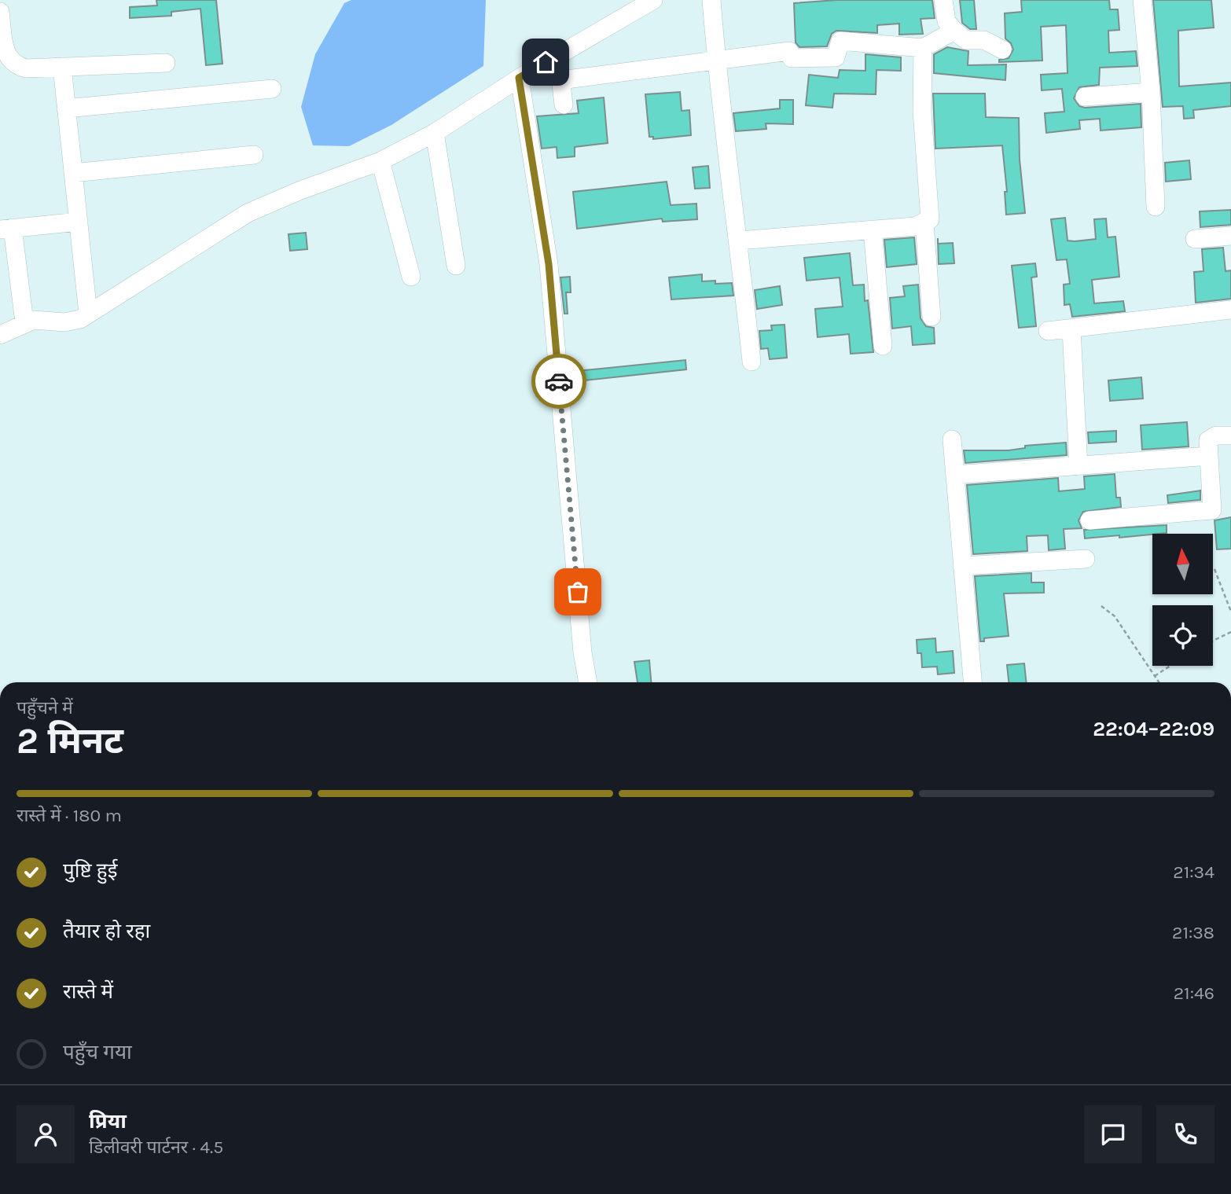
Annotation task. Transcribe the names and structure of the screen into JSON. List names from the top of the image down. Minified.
{"north":"top","page":{"heading":["2 मिनट","पहुँचने में","22:04–22:09"],"panel":["प्रिया","डिलीवरी पार्टनर · 4.5"],"bar":"रास्ते में · 180 m","list":[["पुष्टि हुई","21:34"],["तैयार हो रहा","21:38"],["रास्ते में","21:46"],"पहुँच गया"]}}
